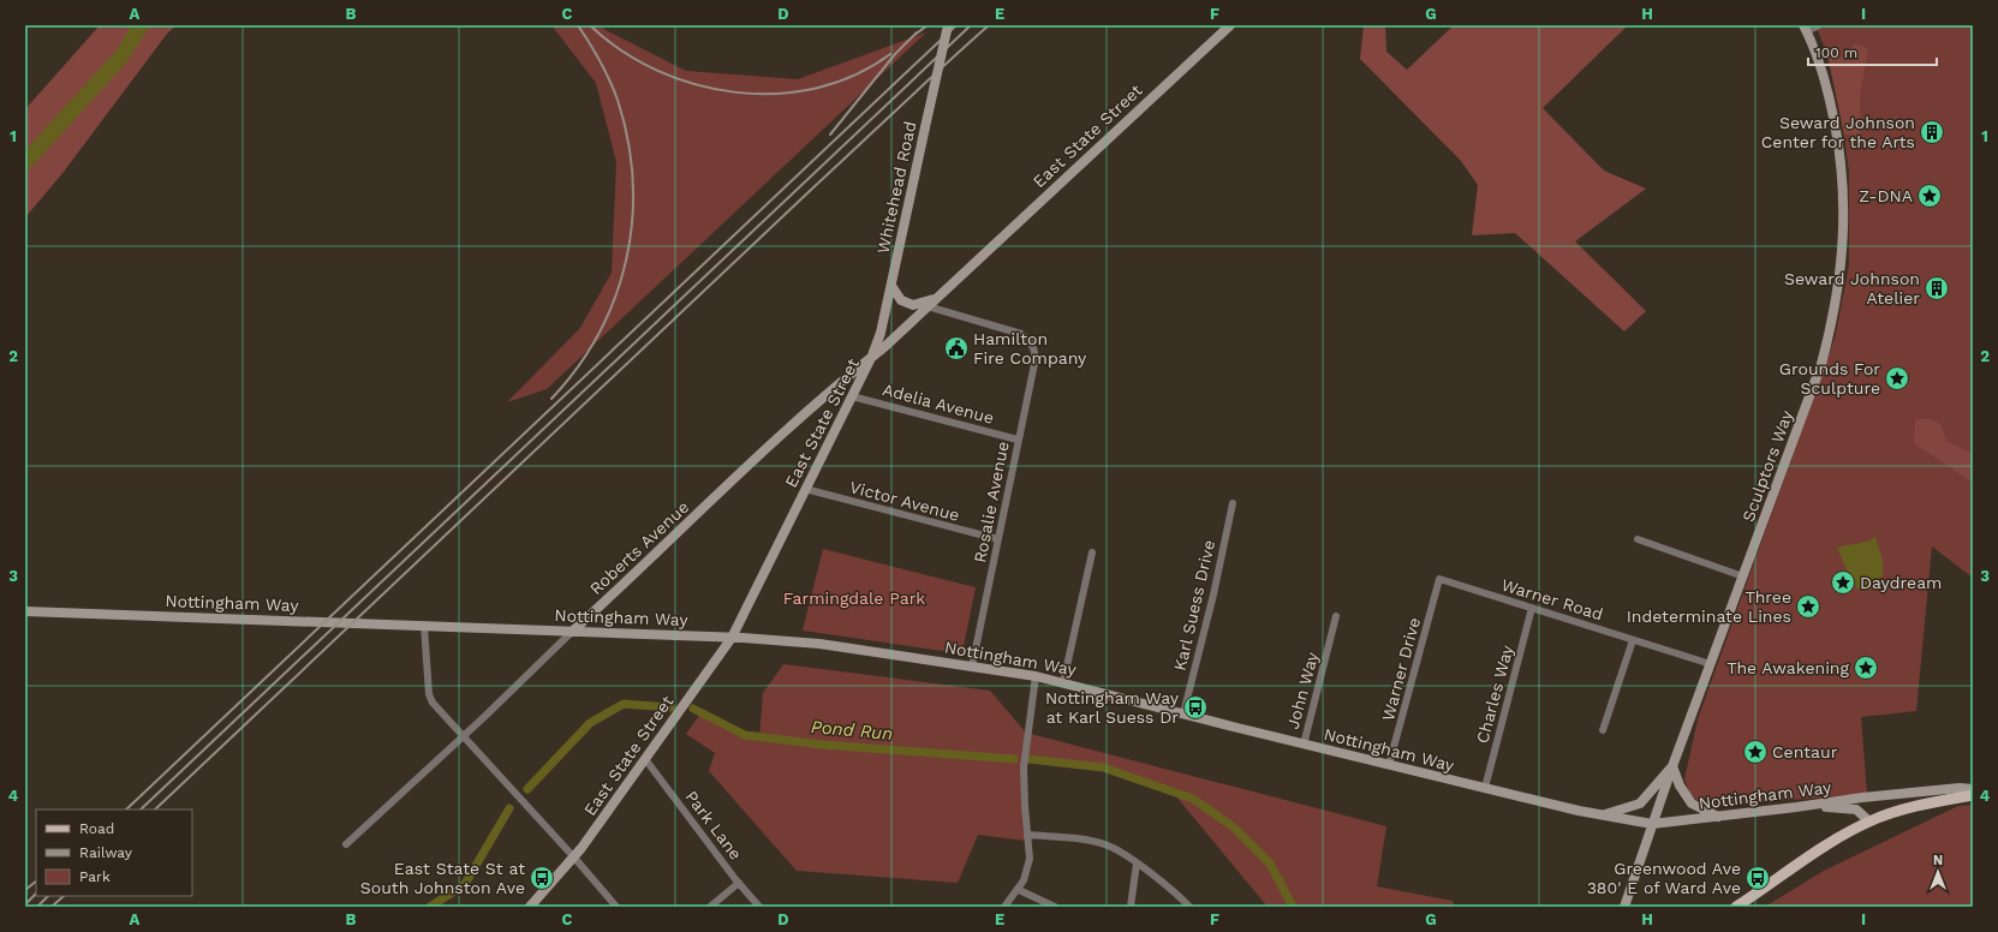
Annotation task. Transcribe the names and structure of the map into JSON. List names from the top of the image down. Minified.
{"streets":{"street":["East State Street","Whitehead Road","Adelia Avenue","Sculptors Way","Victor Avenue","Rosalie Avenue","Roberts Avenue","Warner Road","Nottingham Way","Karl Suess Drive","Warner Drive","John Way","Charles Way","Park Lane"]},"crossings":[["East State Street","Whitehead Road"],["East State Street","Adelia Avenue"],["East State Street","Victor Avenue"],["East State Street","Rosalie Avenue"],["East State Street","Roberts Avenue"],["East State Street","Nottingham Way"],["East State Street","Park Lane"],["Whitehead Road","Roberts Avenue"],["Adelia Avenue","Rosalie Avenue"],["Sculptors Way","Warner Road"],["Sculptors Way","Nottingham Way"],["Victor Avenue","Rosalie Avenue"],["Rosalie Avenue","Nottingham Way"],["Roberts Avenue","Nottingham Way"],["Warner Road","Warner Drive"],["Warner Road","Charles Way"],["Nottingham Way","Karl Suess Drive"],["Nottingham Way","Warner Drive"],["Nottingham Way","John Way"],["Nottingham Way","Charles Way"]],"water":["Pond Run"],"parks":["Farmingdale Park"],"places":{"building":["Seward Johnson Center for the Arts","Seward Johnson Atelier"],"place":["Z-DNA","Grounds For Sculpture","Daydream","Three Indeterminate Lines","The Awakening","Centaur"],"public building":["Hamilton Fire Company"],"bus stop":["Nottingham Way at Karl Suess Dr","East State St at South Johnston Ave","Greenwood Ave 380' E of Ward Ave"]},"legend":["Road","Railway","Park"],"scale_bar":"100 m","north":"top","grid":{"columns":["A","B","C","D","E","F","G","H","I"],"rows":["1","2","3","4"]}}
